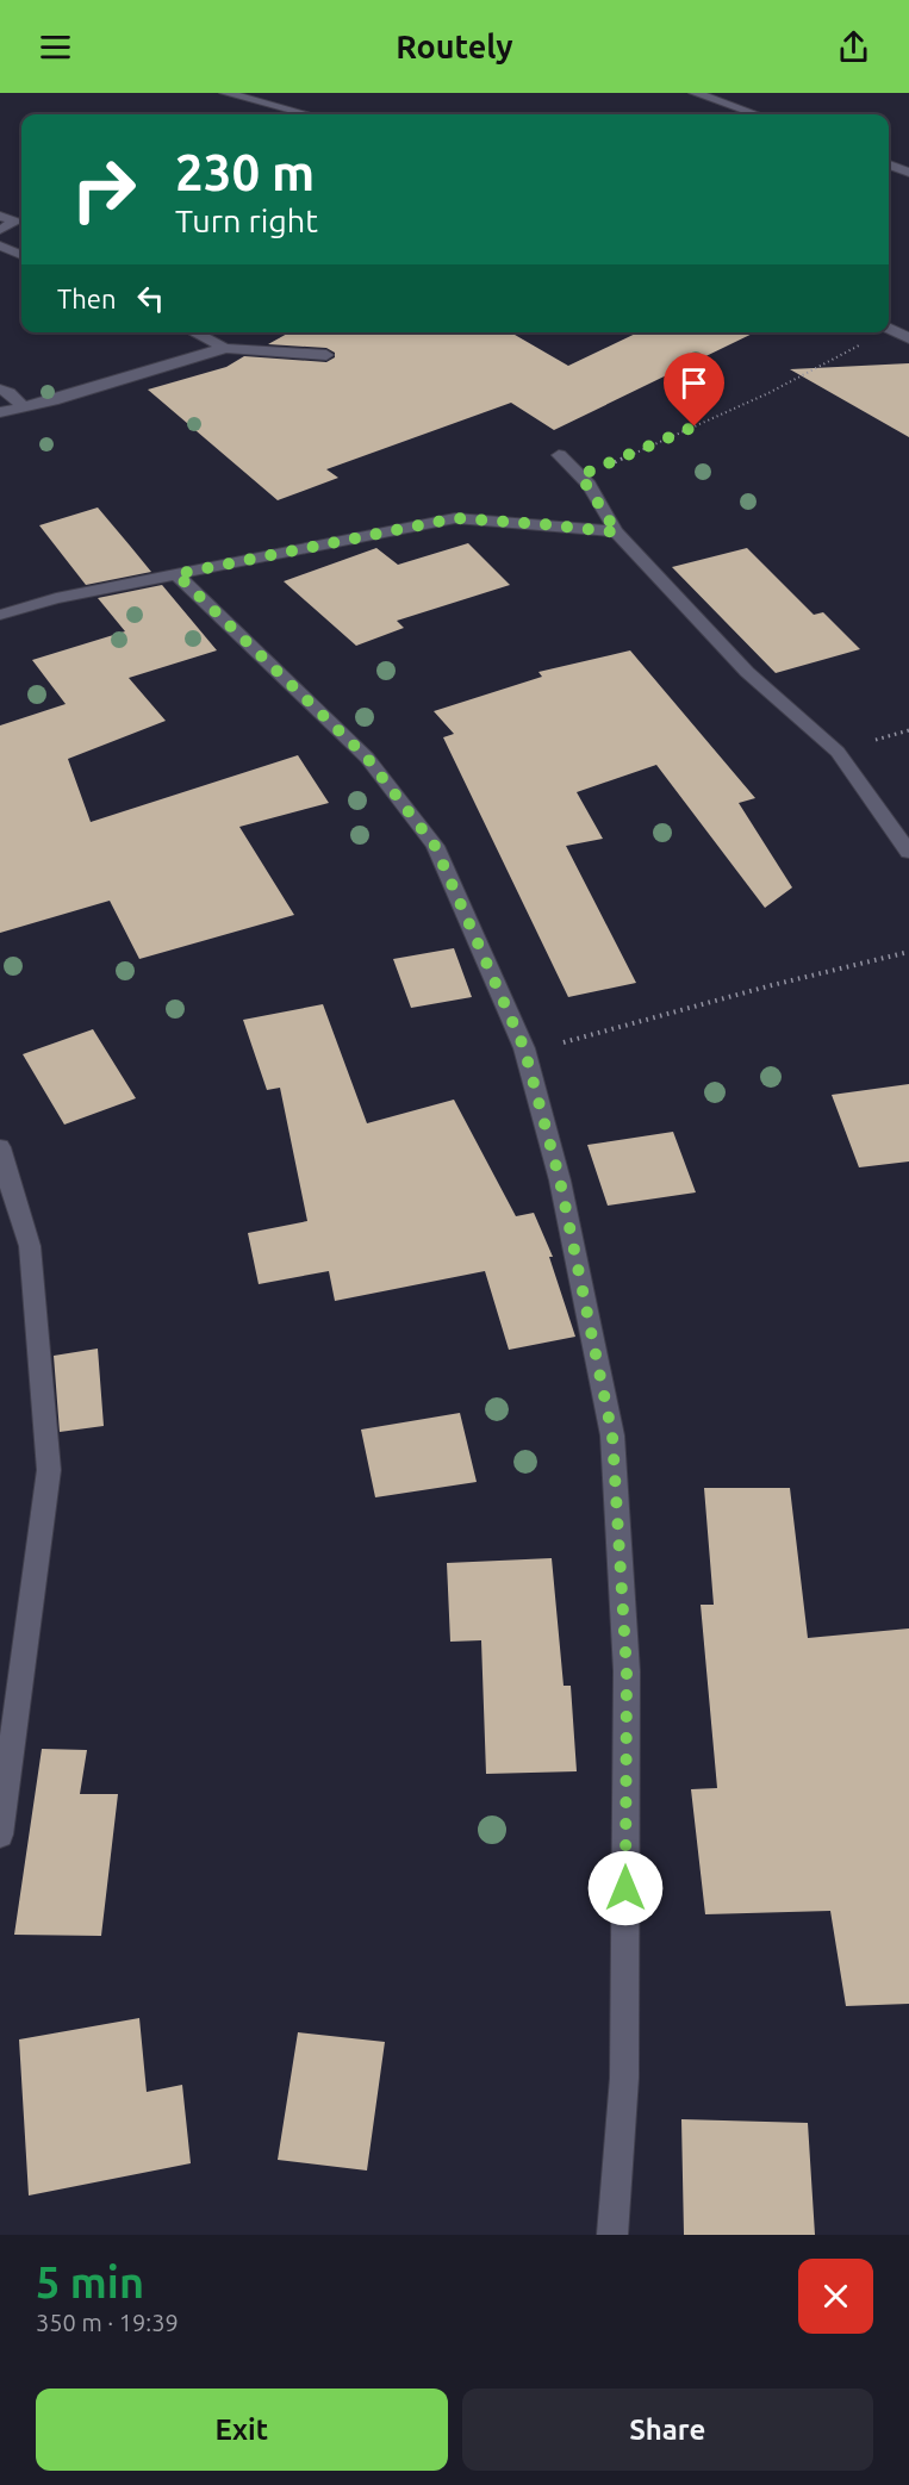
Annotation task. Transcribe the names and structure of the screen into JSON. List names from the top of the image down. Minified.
{"page":{"header":"Routely","turn":["230 m","Turn right"],"then":"Then","heading":["5 min","350 m · 19:39"],"buttons":["Exit","Share"]}}
